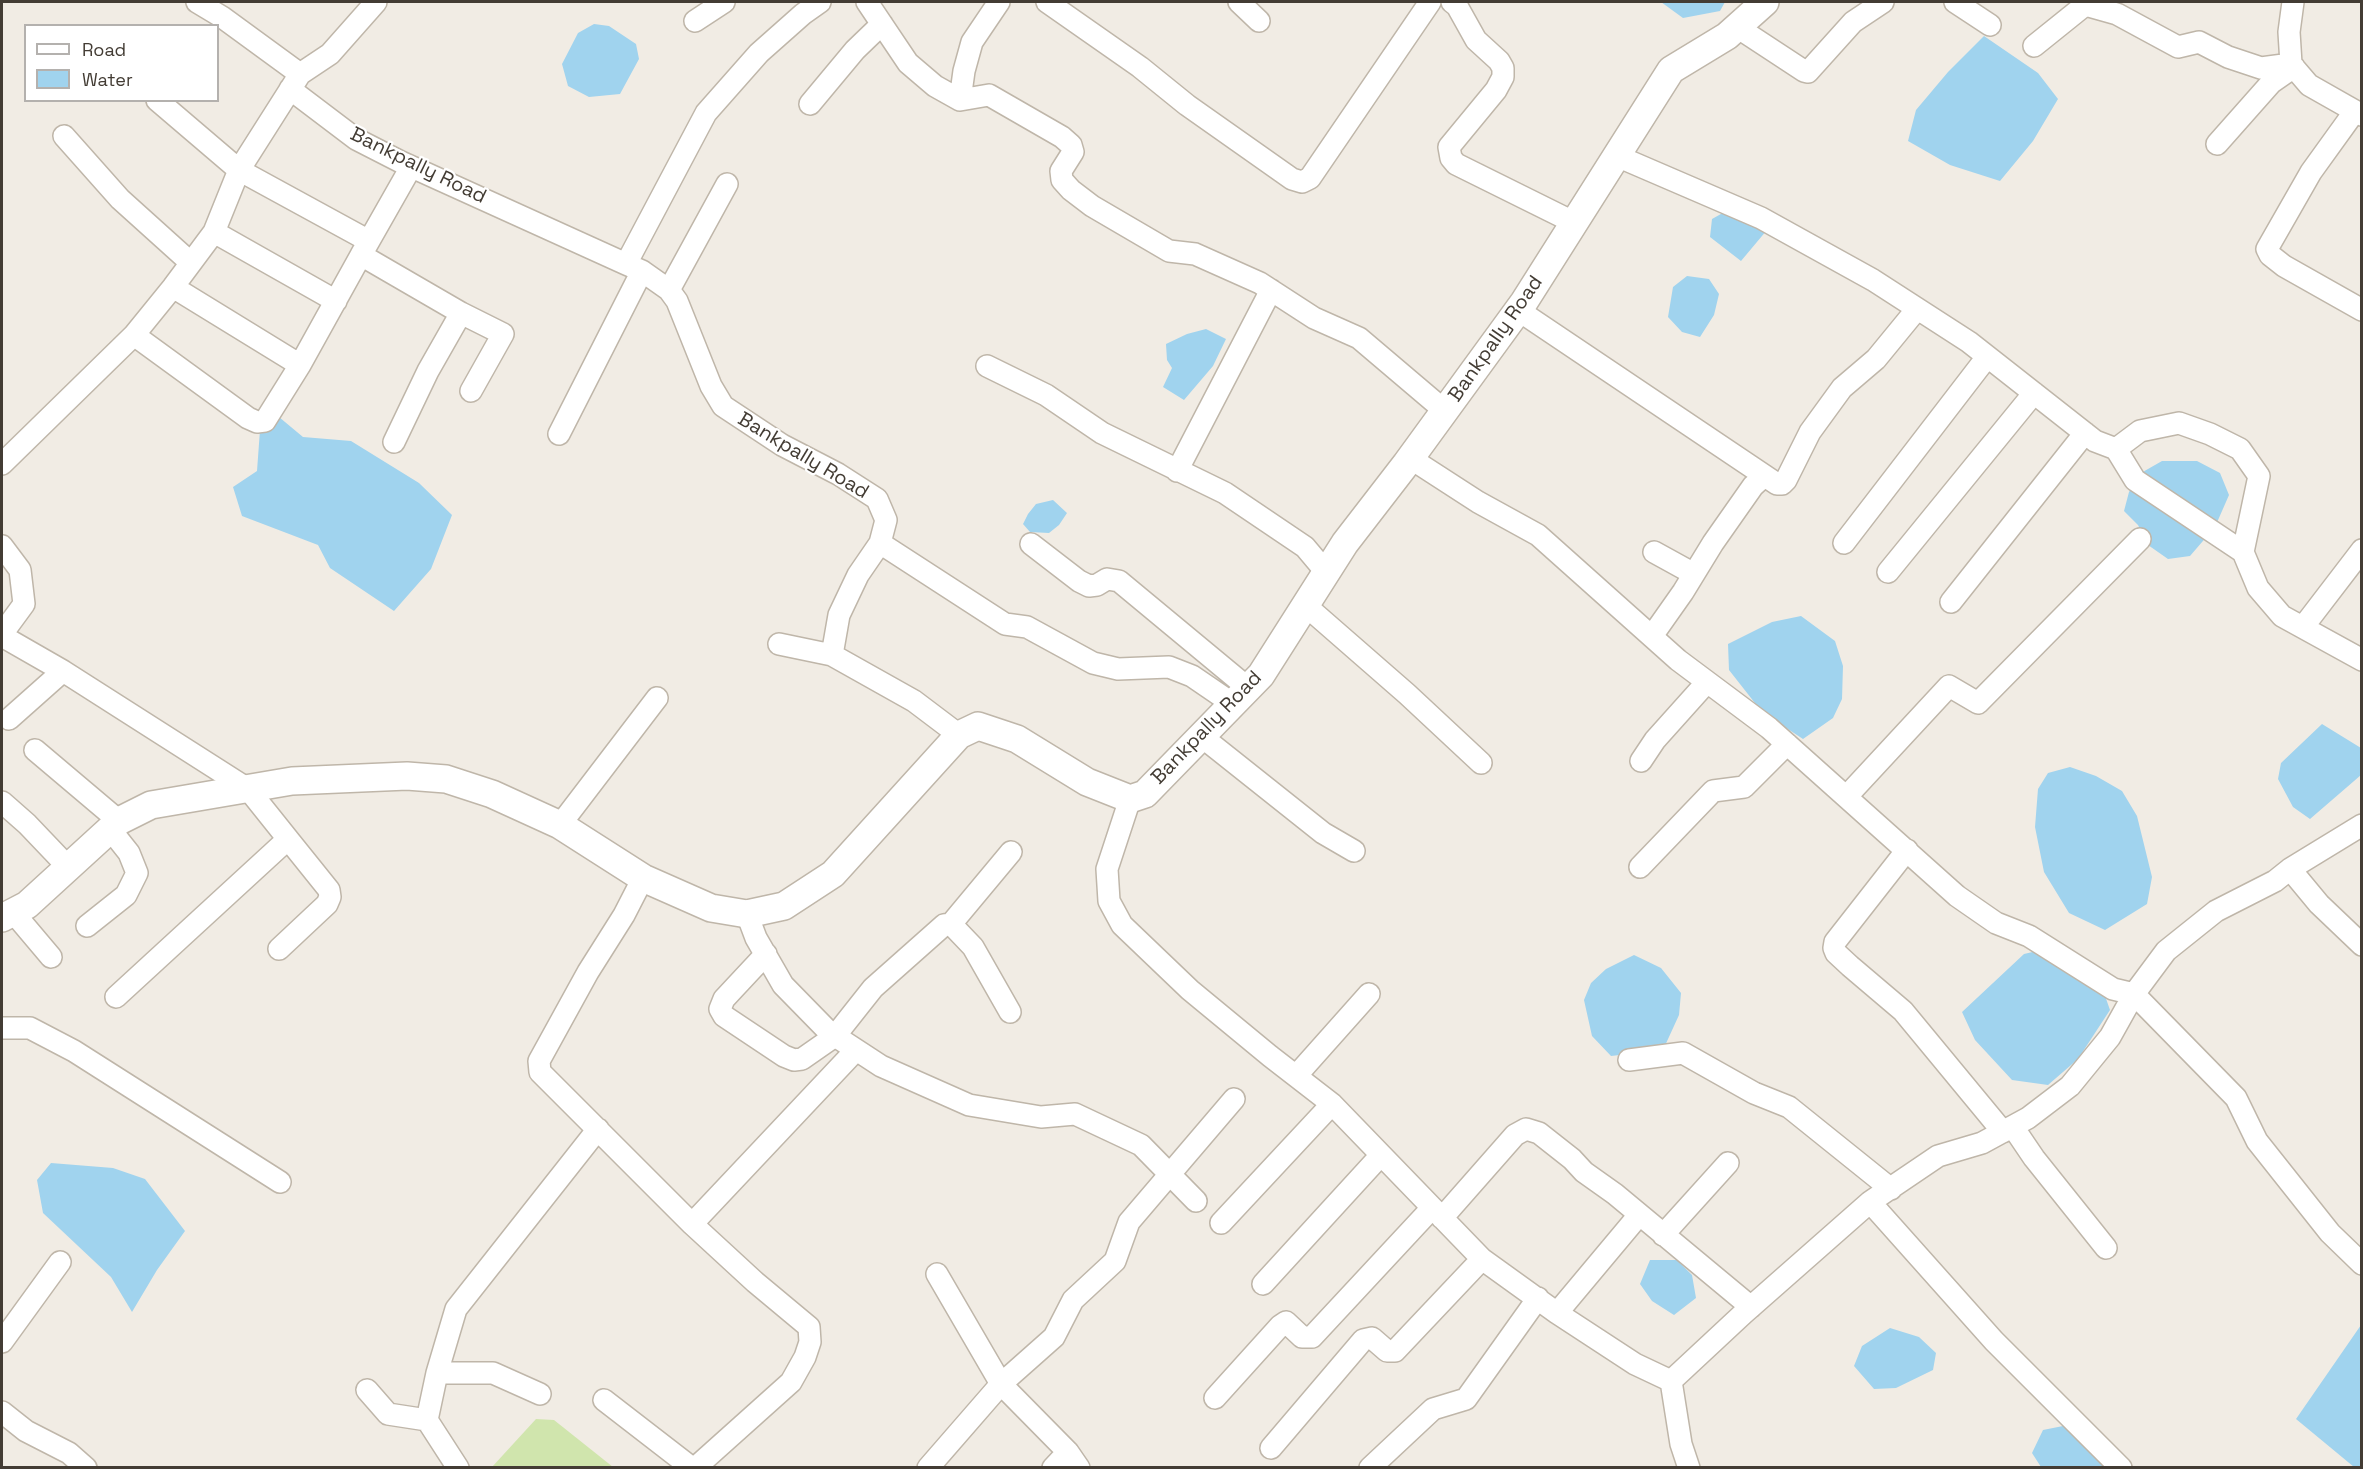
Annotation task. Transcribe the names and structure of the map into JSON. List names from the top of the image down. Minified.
{"streets":{"street":["Bankpally Road"]},"legend":["Road","Water"]}
